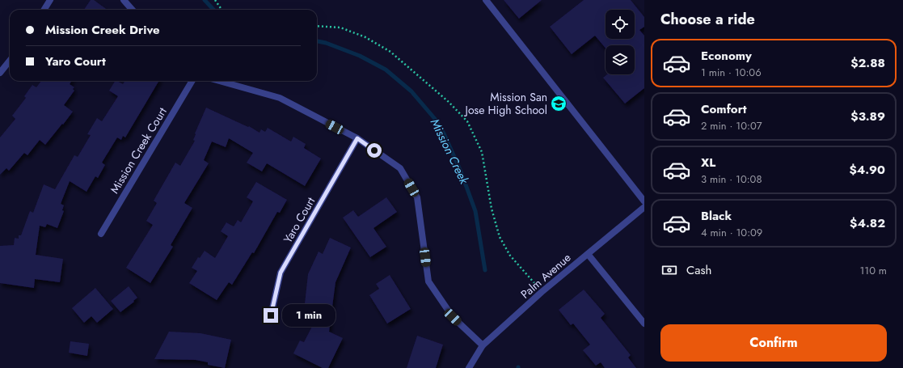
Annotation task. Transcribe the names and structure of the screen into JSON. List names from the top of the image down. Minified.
{"streets":{"street":["Mission Creek Court","Yaro Court","Palm Avenue"]},"water":["Mission Creek"],"places":{"school or university":["Mission San Jose High School"]},"page":{"heading":"Choose a ride","banner":["Mission Creek Drive","Yaro Court"],"list":[{"name":"Economy","note":"1 min · 10:06","value":"$2.88"},{"name":"Comfort","note":"2 min · 10:07","value":"$3.89"},{"name":"XL","note":"3 min · 10:08","value":"$4.90"},{"name":"Black","note":"4 min · 10:09","value":"$4.82"}],"pay":["Cash","110 m"],"bubble":"1 min","buttons":"Confirm"}}
